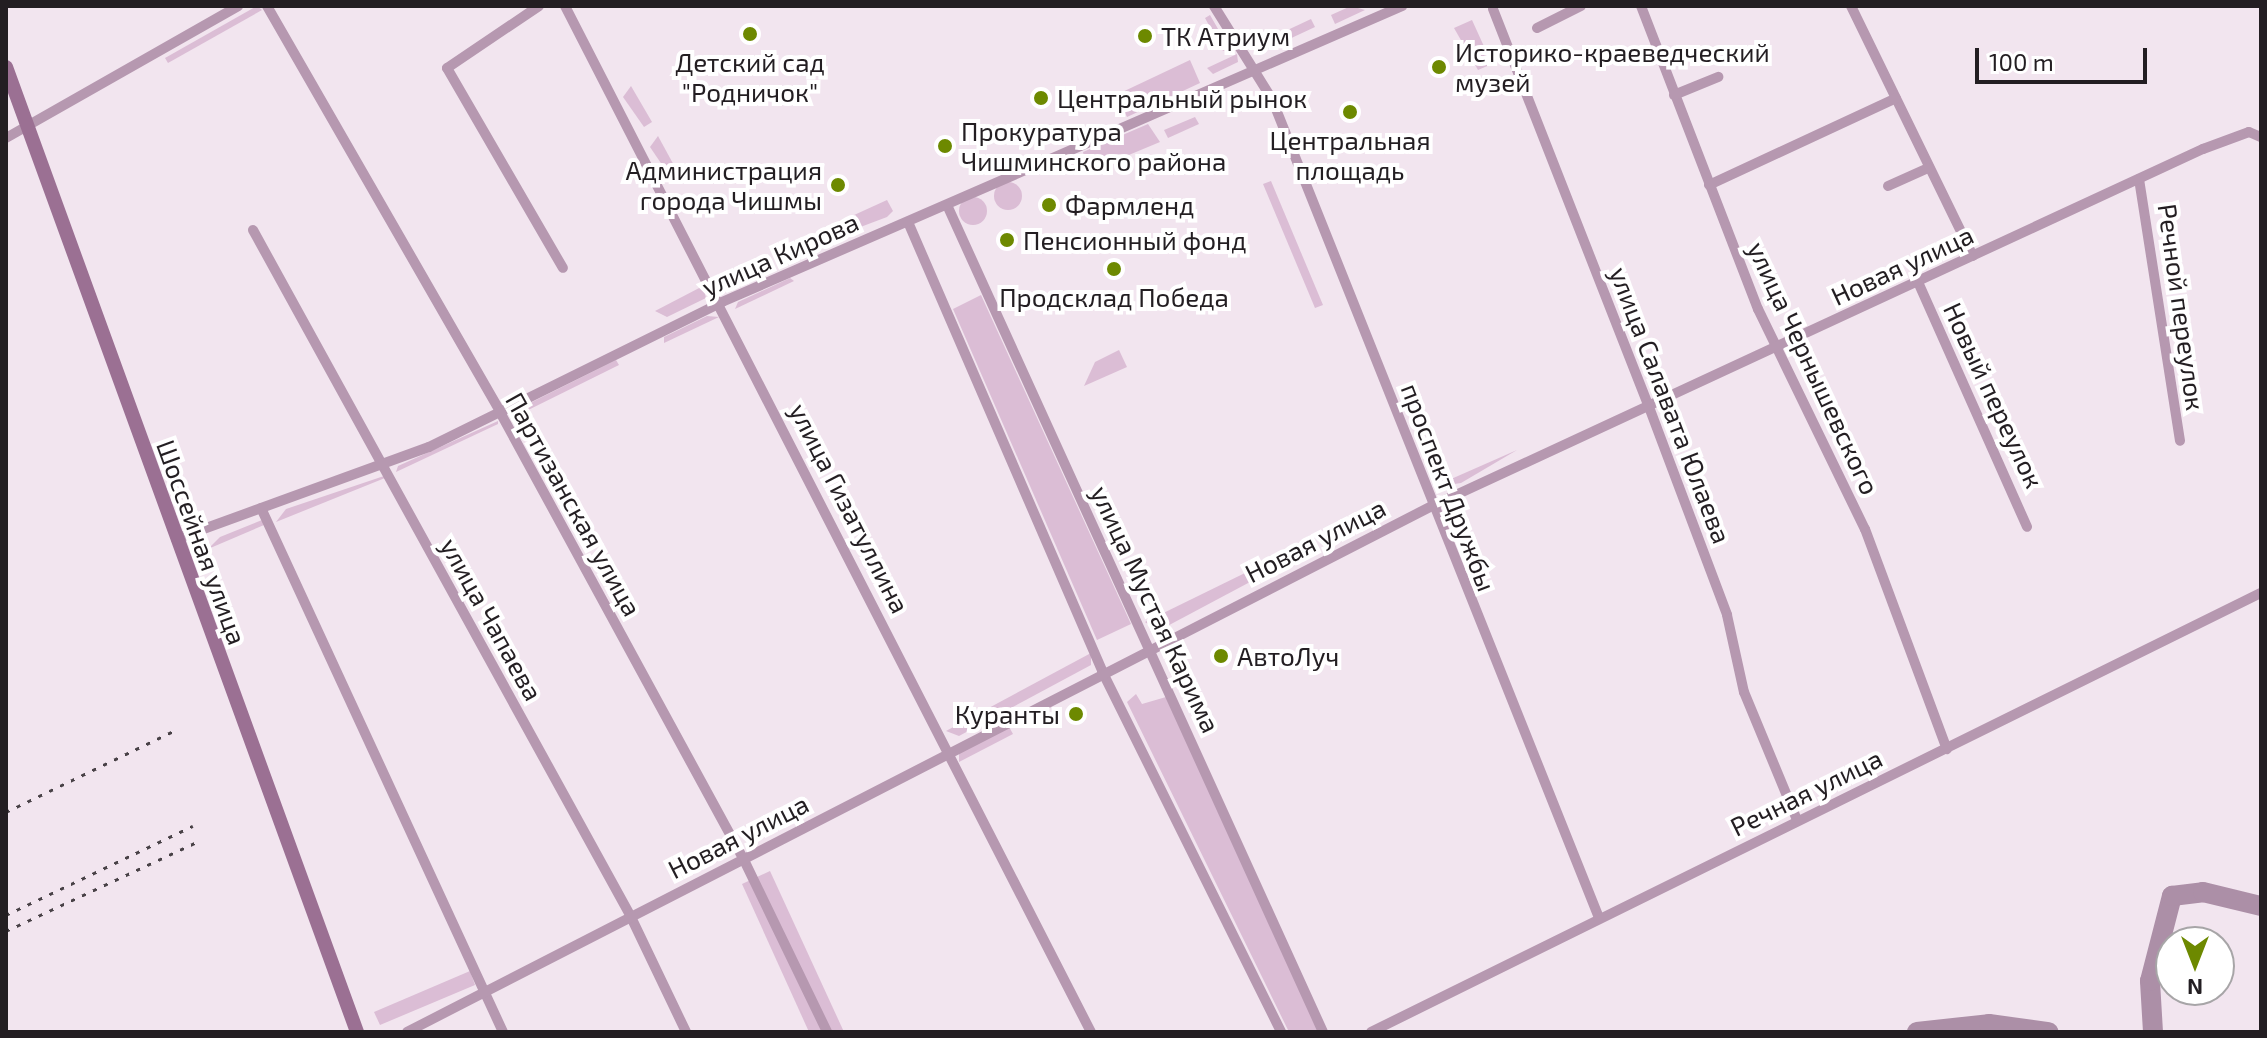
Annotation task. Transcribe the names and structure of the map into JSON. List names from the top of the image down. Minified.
{"streets":{"main road":["Шоссейная улица"],"street":["улица Кирова","Новая улица","Речной переулок","улица Чернышевского","Новый переулок","улица Салавата Юлаева","проспект Дружбы","Партизанская улица","улица Гизатуллина","улица Мустая Карима","улица Чапаева","Речная улица"]},"crossings":[["улица Кирова","проспект Дружбы"],["улица Кирова","Партизанская улица"],["улица Кирова","улица Гизатуллина"],["улица Кирова","Шоссейная улица"],["улица Кирова","улица Мустая Карима"],["улица Кирова","улица Чапаева"],["Новая улица","Речной переулок"],["Новая улица","улица Чернышевского"],["Новая улица","Новый переулок"],["Новая улица","улица Салавата Юлаева"],["Новая улица","проспект Дружбы"],["Новая улица","Партизанская улица"],["Новая улица","улица Гизатуллина"],["Новая улица","улица Мустая Карима"],["Новая улица","улица Чапаева"],["улица Чернышевского","Речная улица"],["улица Салавата Юлаева","Речная улица"],["проспект Дружбы","Речная улица"]],"places":["Детский сад \"Родничок\"","ТК Атриум","Историко-краеведческий музей","Центральный рынок","Центральная площадь","Прокуратура Чишминского района","Администрация города Чишмы","Фармленд","Пенсионный фонд","Продсклад Победа","АвтоЛуч","Куранты"],"scale_bar":"100 m","north":"bottom"}
